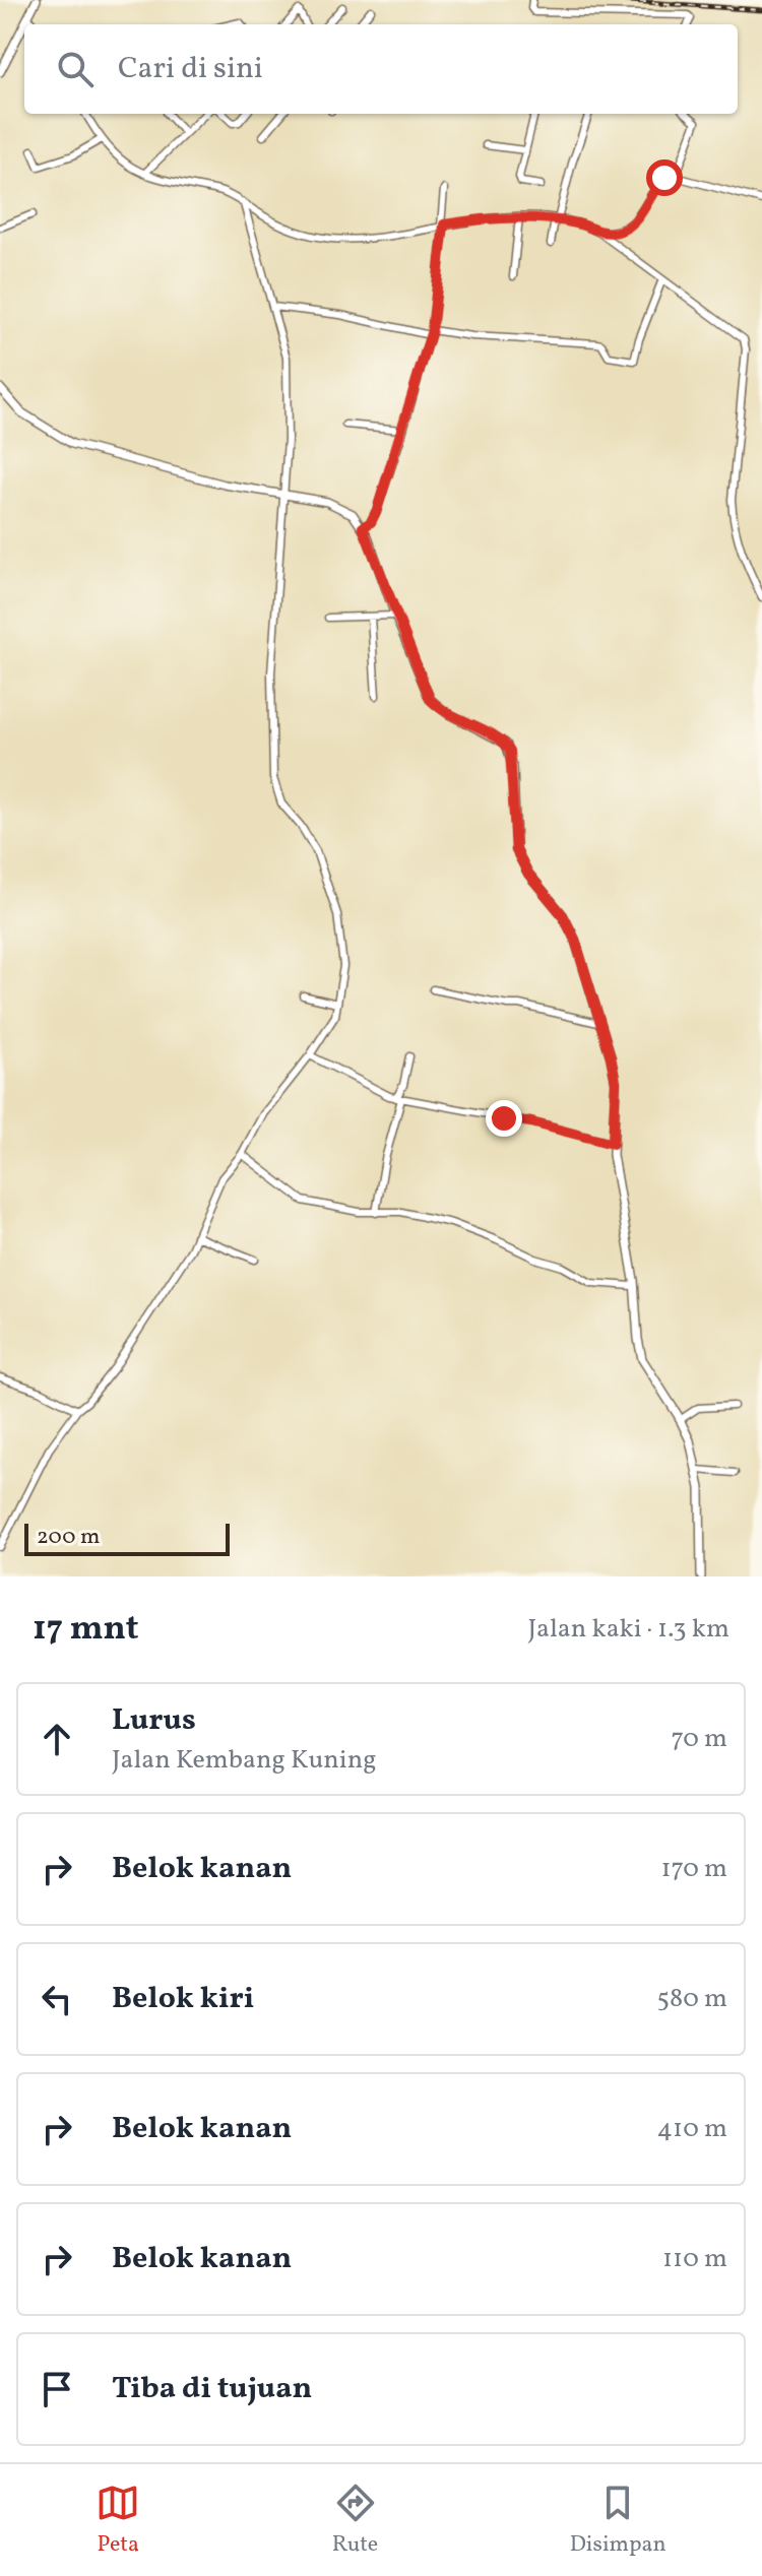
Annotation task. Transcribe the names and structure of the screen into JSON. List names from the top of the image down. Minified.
{"scale_bar":"200 m","page":{"search":"Cari di sini","scale":"200 m","heading":["17 mnt","Jalan kaki · 1.3 km"],"list":[["Lurus","Jalan Kembang Kuning","70 m"],["Belok kanan","170 m"],["Belok kiri","580 m"],["Belok kanan","410 m"],["Belok kanan","110 m"],"Tiba di tujuan"],"nav":["Peta","Rute","Disimpan"]}}
